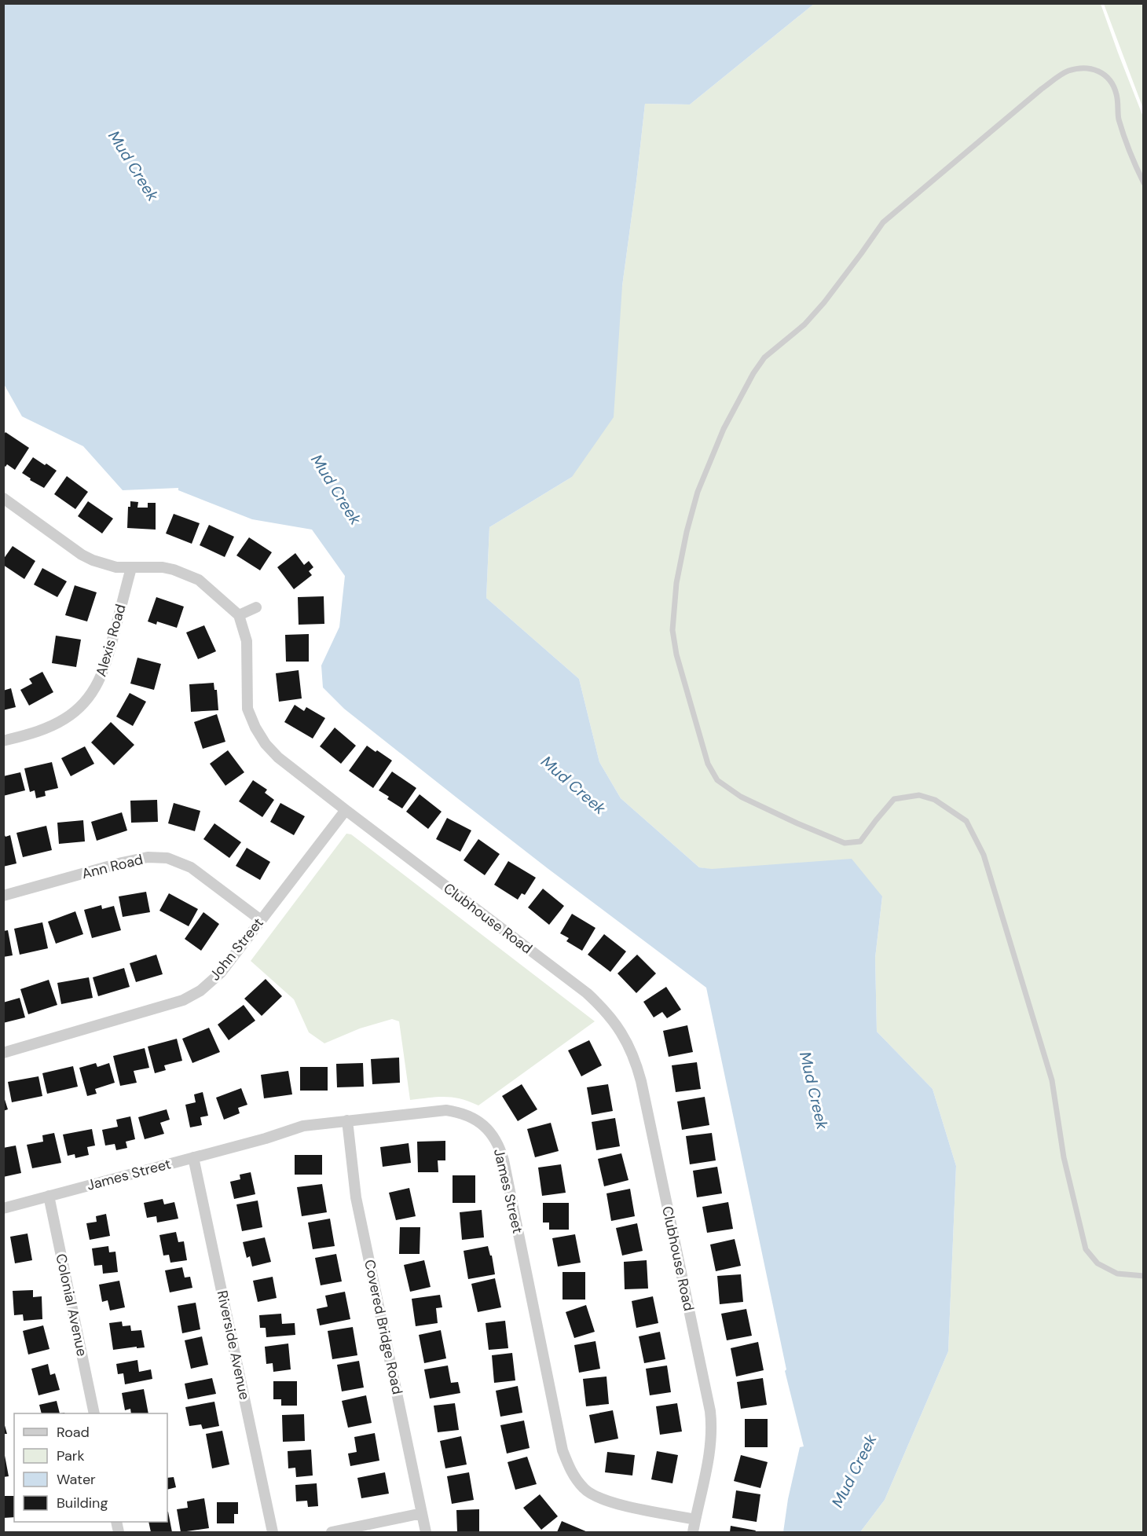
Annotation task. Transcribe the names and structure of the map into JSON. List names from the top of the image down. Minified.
{"streets":{"street":["Alexis Road","Ann Road","Clubhouse Road","John Street","James Street","Colonial Avenue","Covered Bridge Road","Riverside Avenue"]},"crossings":[["Ann Road","John Street"],["Clubhouse Road","John Street"],["Clubhouse Road","James Street"],["James Street","Colonial Avenue"],["James Street","Covered Bridge Road"],["James Street","Riverside Avenue"]],"water":["Mud Creek"],"legend":["Road","Park","Water","Building"]}
